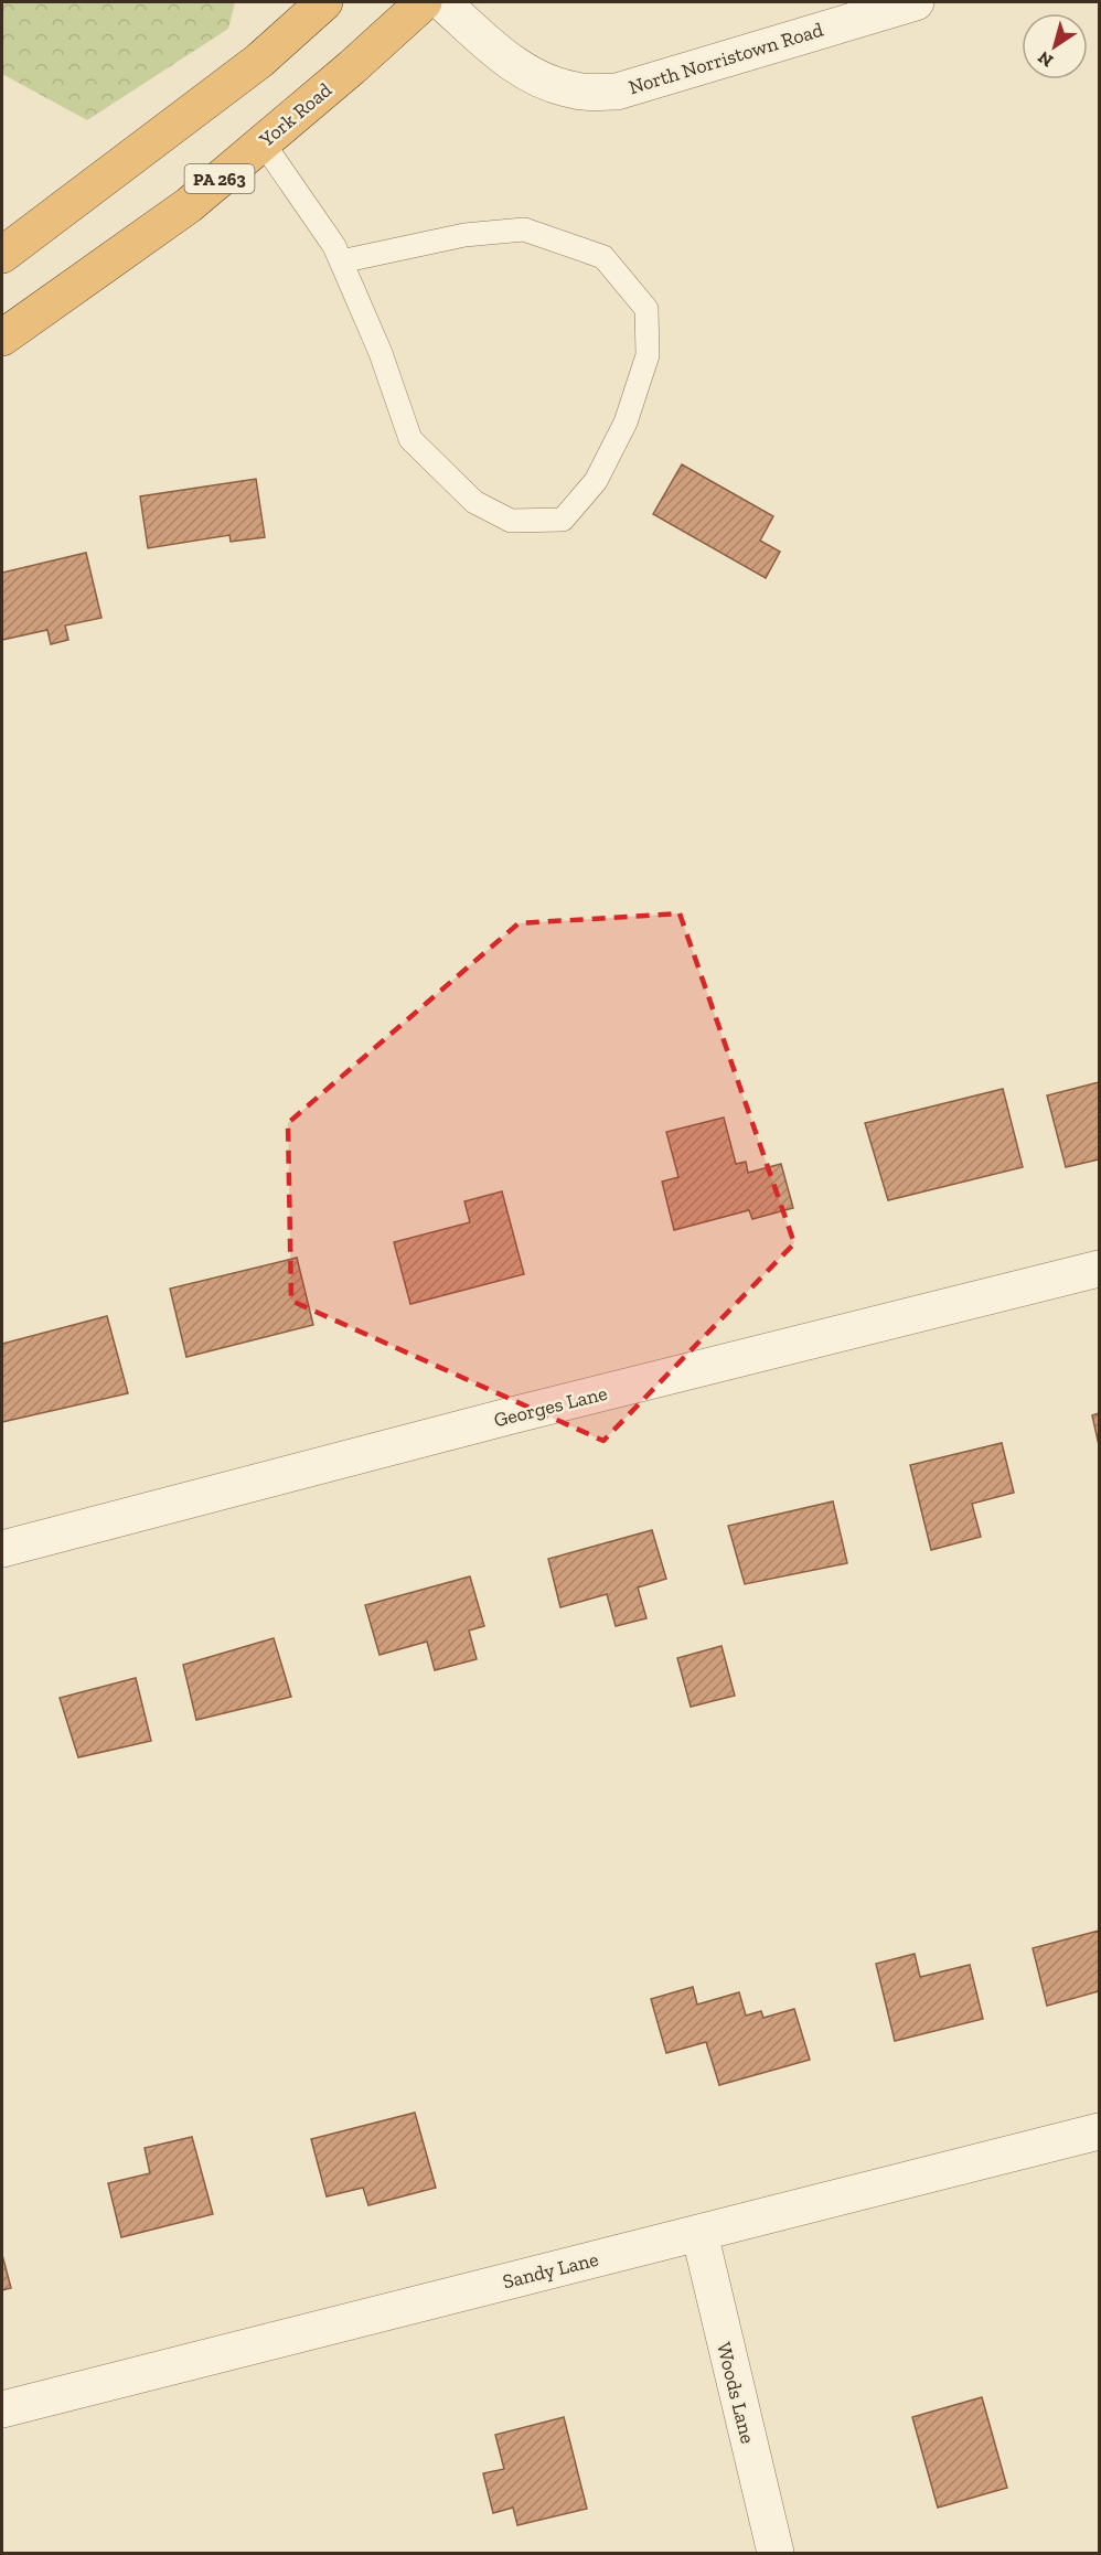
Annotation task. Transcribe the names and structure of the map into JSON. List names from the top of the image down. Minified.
{"streets":{"highway":["York Road","PA 263"],"street":["North Norristown Road","Georges Lane","Sandy Lane","Woods Lane"]},"crossings":[["Sandy Lane","Woods Lane"]],"north":"bottom left"}
